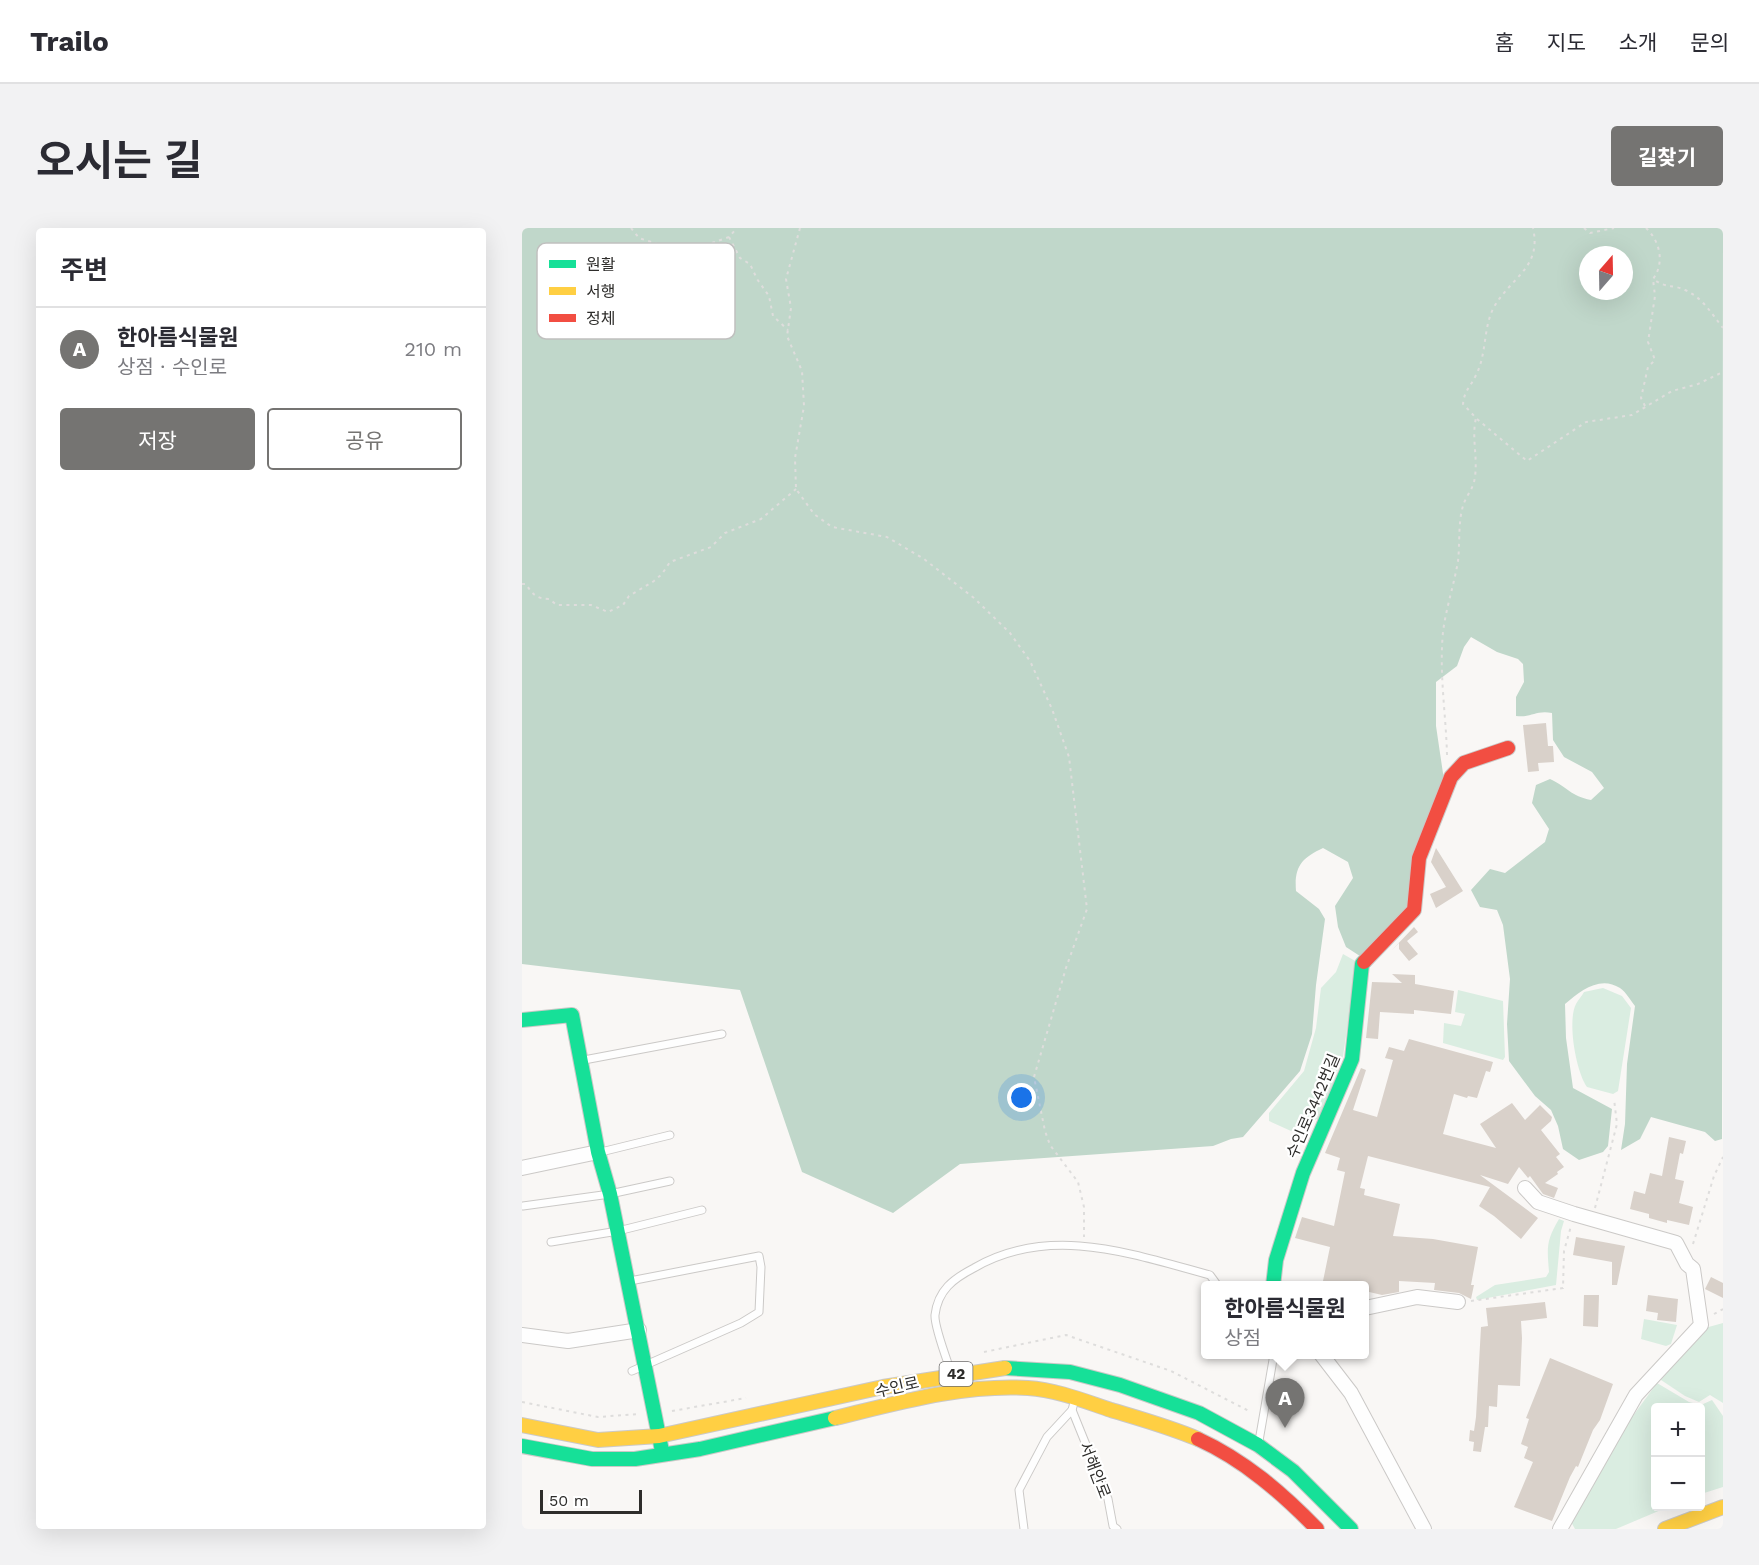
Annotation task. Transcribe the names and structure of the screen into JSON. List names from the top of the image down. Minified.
{"streets":{"main road":["수인로3442번길","42","수인로"],"lane":["서해안로"]},"crossings":[["수인로","서해안로"]],"legend":["원활","서행","정체"],"scale_bar":"50 m","north":"top","page":{"header":"Trailo","nav":["홈","지도","소개","문의"],"title":"오시는 길","buttons":["길찾기",["저장","공유"]],"heading":"주변","list":[{"mark":"A","name":"한아름식물원","note":"상점 · 수인로","value":"210 m"}],"popup":["한아름식물원","상점"],"pins":"A","map_buttons":["+","−"],"scale":"50 m"}}
